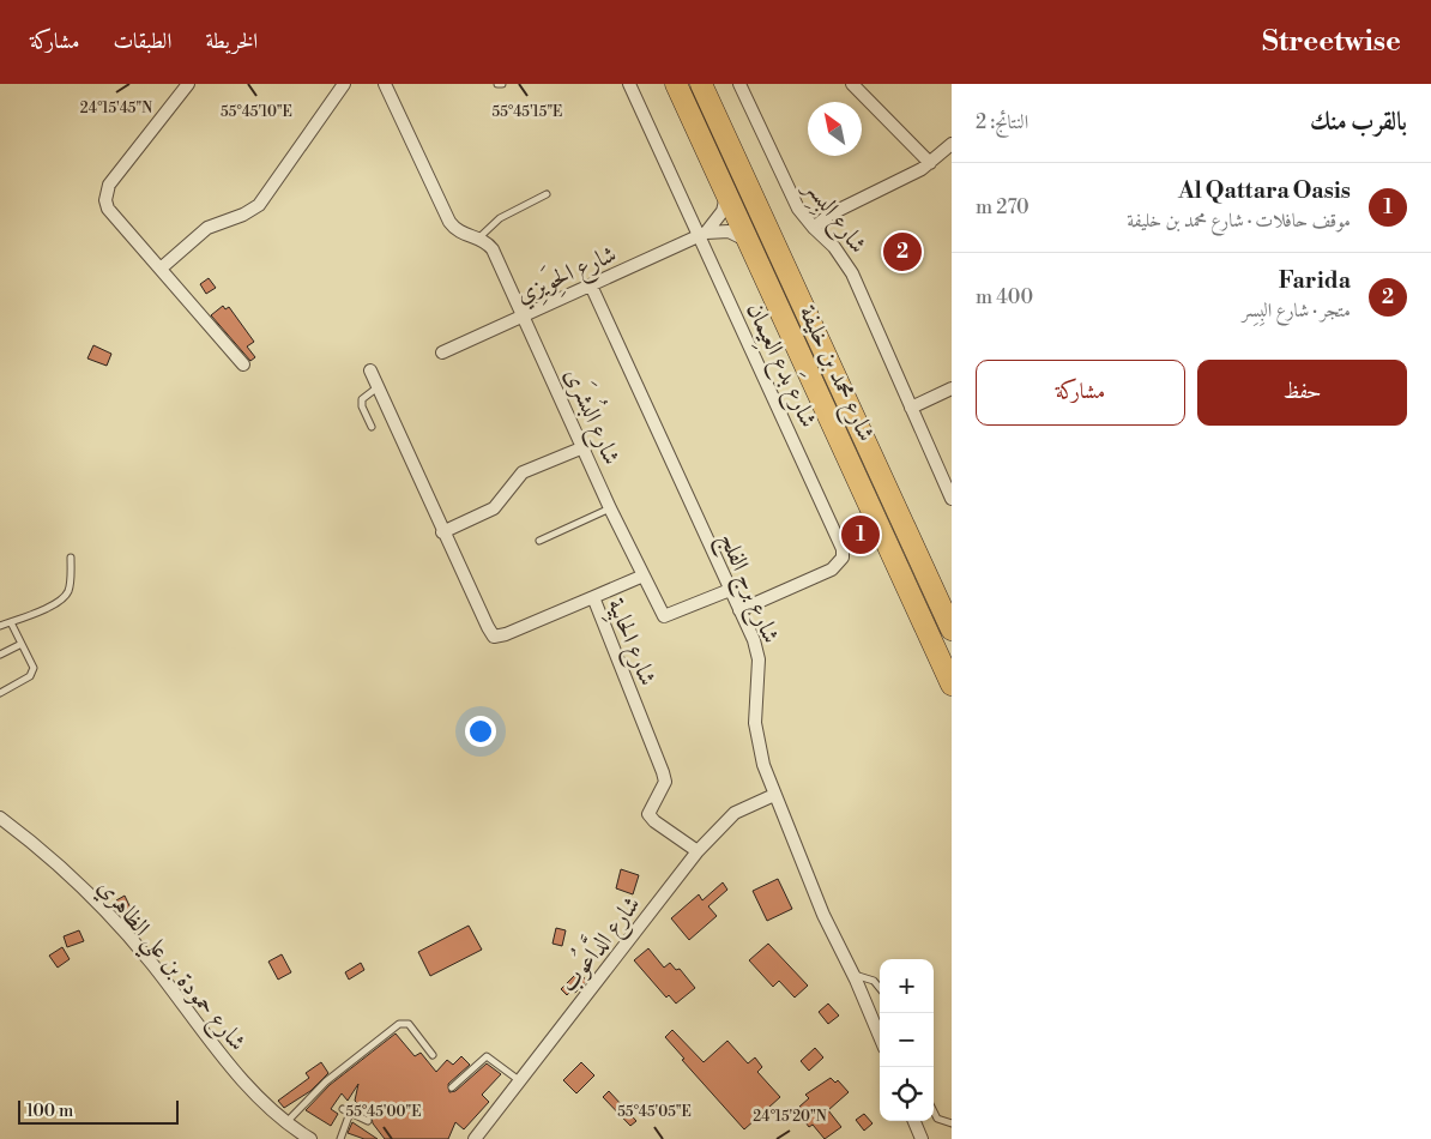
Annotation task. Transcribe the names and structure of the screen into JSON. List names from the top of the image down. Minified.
{"streets":{"highway":["شارع محمد بن خليفة"],"street":["شارع البِسِر","شارع الحِوَيزِي","شارع بَدع العِيمان","شارع البُشرَى","شارع برج الفلج","شارع الحابِية","شارع الدَّاعُوب","شارع حمودة بن علي الظاهري"]},"crossings":[["شارع الحِوَيزِي","شارع بَدع العِيمان"],["شارع الحِوَيزِي","شارع محمد بن خليفة"],["شارع الحِوَيزِي","شارع البُشرَى"],["شارع الحِوَيزِي","شارع برج الفلج"],["شارع بَدع العِيمان","شارع برج الفلج"],["شارع البُشرَى","شارع برج الفلج"],["شارع برج الفلج","شارع الدَّاعُوب"],["شارع الحابِية","شارع الدَّاعُوب"]],"scale_bar":"100 m","north":"top left","page":{"header":"Streetwise","nav":["الخريطة","الطبقات","مشاركة"],"heading":["بالقرب منك","النتائج: 2"],"list":[{"mark":"1","name":"Al Qattara Oasis","note":"موقف حافلات · شارع محمد بن خليفة","value":"270 m"},{"mark":"2","name":"Farida","note":"متجر · شارع البِسِر","value":"400 m"}],"pins":["2","1"],"buttons":["حفظ","مشاركة"],"map_buttons":["+","−"],"scale":"100 m"},"coordinates":["24°15'45\"N","55°45'10\"E","55°45'15\"E","55°45'00\"E","55°45'05\"E","24°15'20\"N"]}
